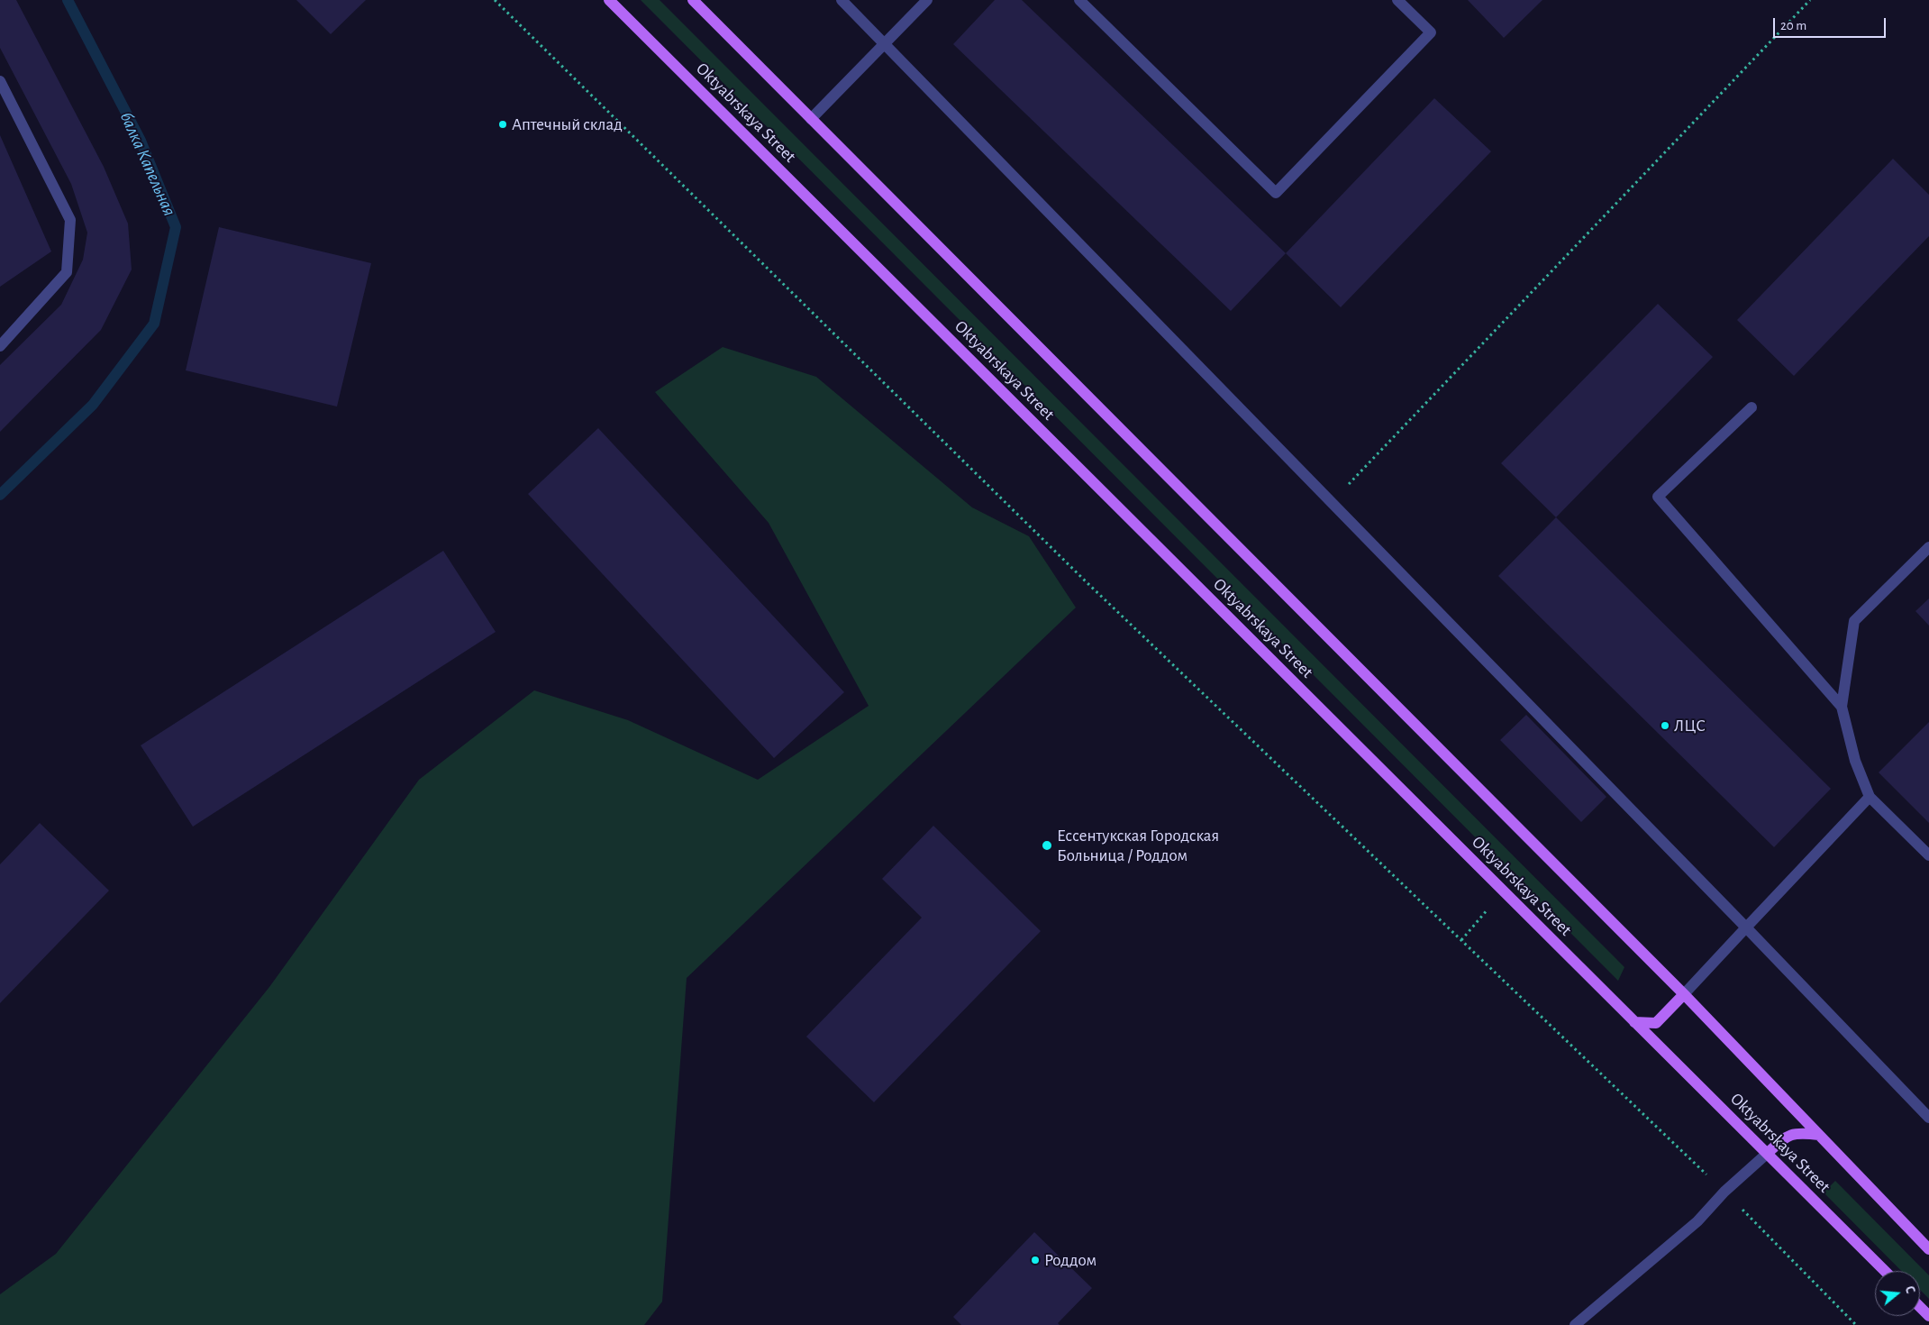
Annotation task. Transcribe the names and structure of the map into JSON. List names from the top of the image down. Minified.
{"streets":{"main road":["Oktyabrskaya Street"]},"water":["балка Капельная"],"places":["Аптечный склад","ЛЦС","Ессентукская Городская Больница / Роддом","Роддом"],"scale_bar":"20 m","north":"right"}
